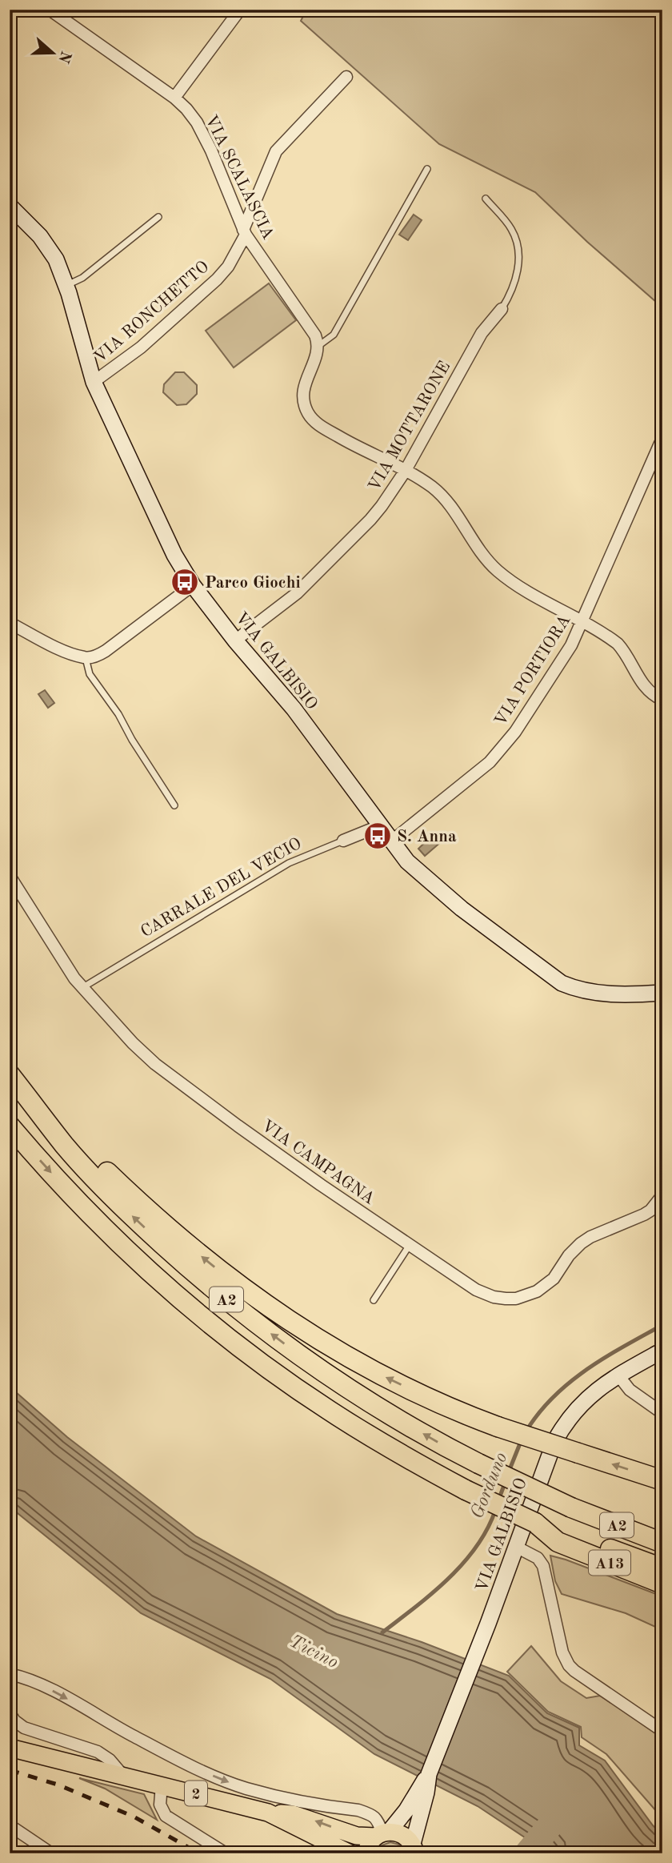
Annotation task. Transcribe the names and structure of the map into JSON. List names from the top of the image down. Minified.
{"streets":{"highway":["A2","A13"],"main road":["2"],"street":["VIA SCALASCIA","VIA RONCHETTO","VIA MOTTARONE","VIA GALBISIO","VIA PORTIORA","CARRALE DEL VECIO","VIA CAMPAGNA"]},"crossings":[["VIA SCALASCIA","VIA RONCHETTO"],["VIA RONCHETTO","VIA GALBISIO"],["VIA MOTTARONE","VIA GALBISIO"],["VIA GALBISIO","VIA PORTIORA"],["VIA GALBISIO","CARRALE DEL VECIO"],["VIA GALBISIO","2"],["CARRALE DEL VECIO","VIA CAMPAGNA"],["A2","A13"]],"water":["Gorduno","Ticino"],"places":{"bus stop":["Parco Giochi","S. Anna"]},"north":"right"}
